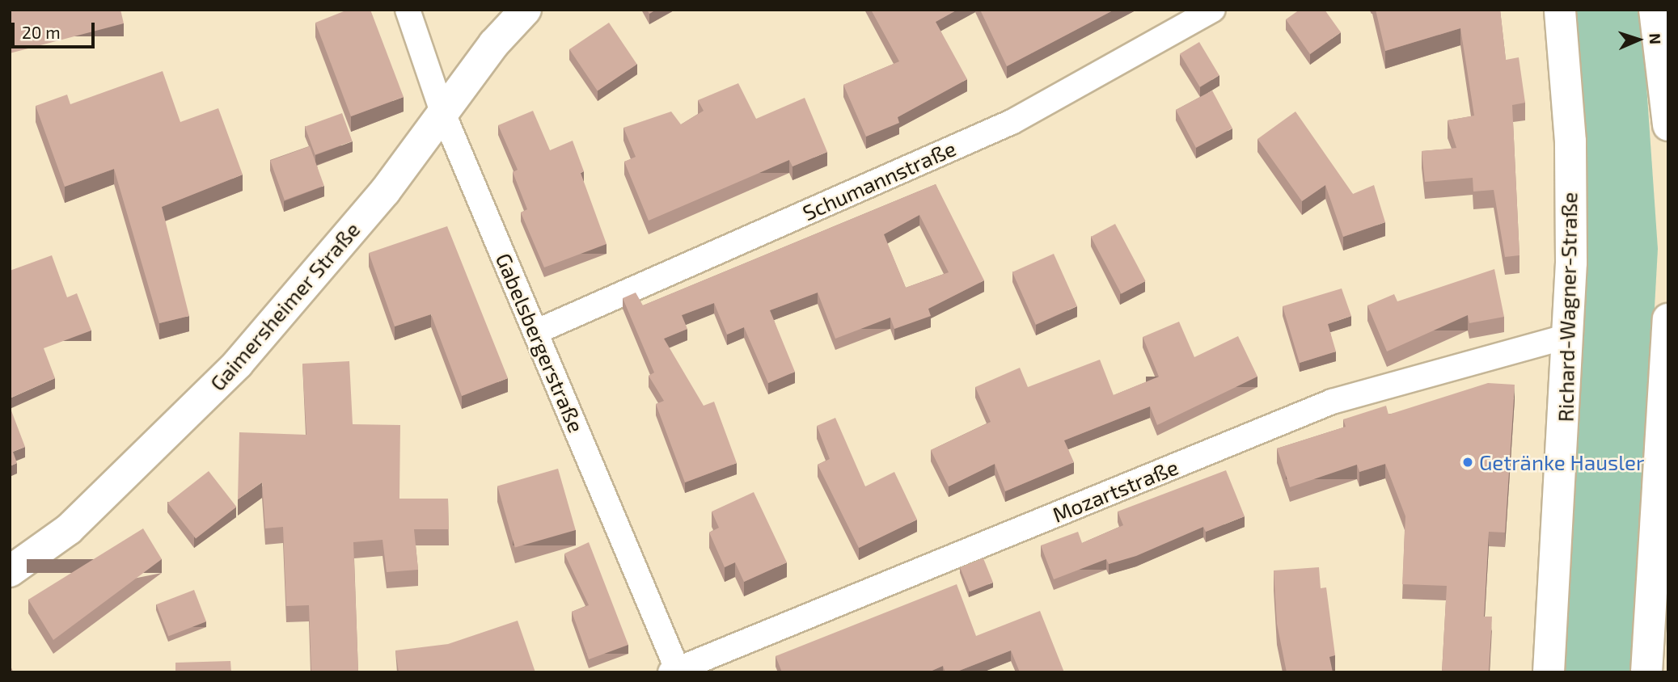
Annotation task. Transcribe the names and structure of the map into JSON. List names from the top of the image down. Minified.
{"streets":{"main road":["Gaimersheimer Straße","Richard-Wagner-Straße"],"street":["Schumannstraße","Gabelsbergerstraße","Mozartstraße"]},"crossings":[["Schumannstraße","Gabelsbergerstraße"],["Gaimersheimer Straße","Gabelsbergerstraße"],["Richard-Wagner-Straße","Mozartstraße"],["Gabelsbergerstraße","Mozartstraße"]],"places":["Getränke Hausler"],"scale_bar":"20 m","north":"right"}
